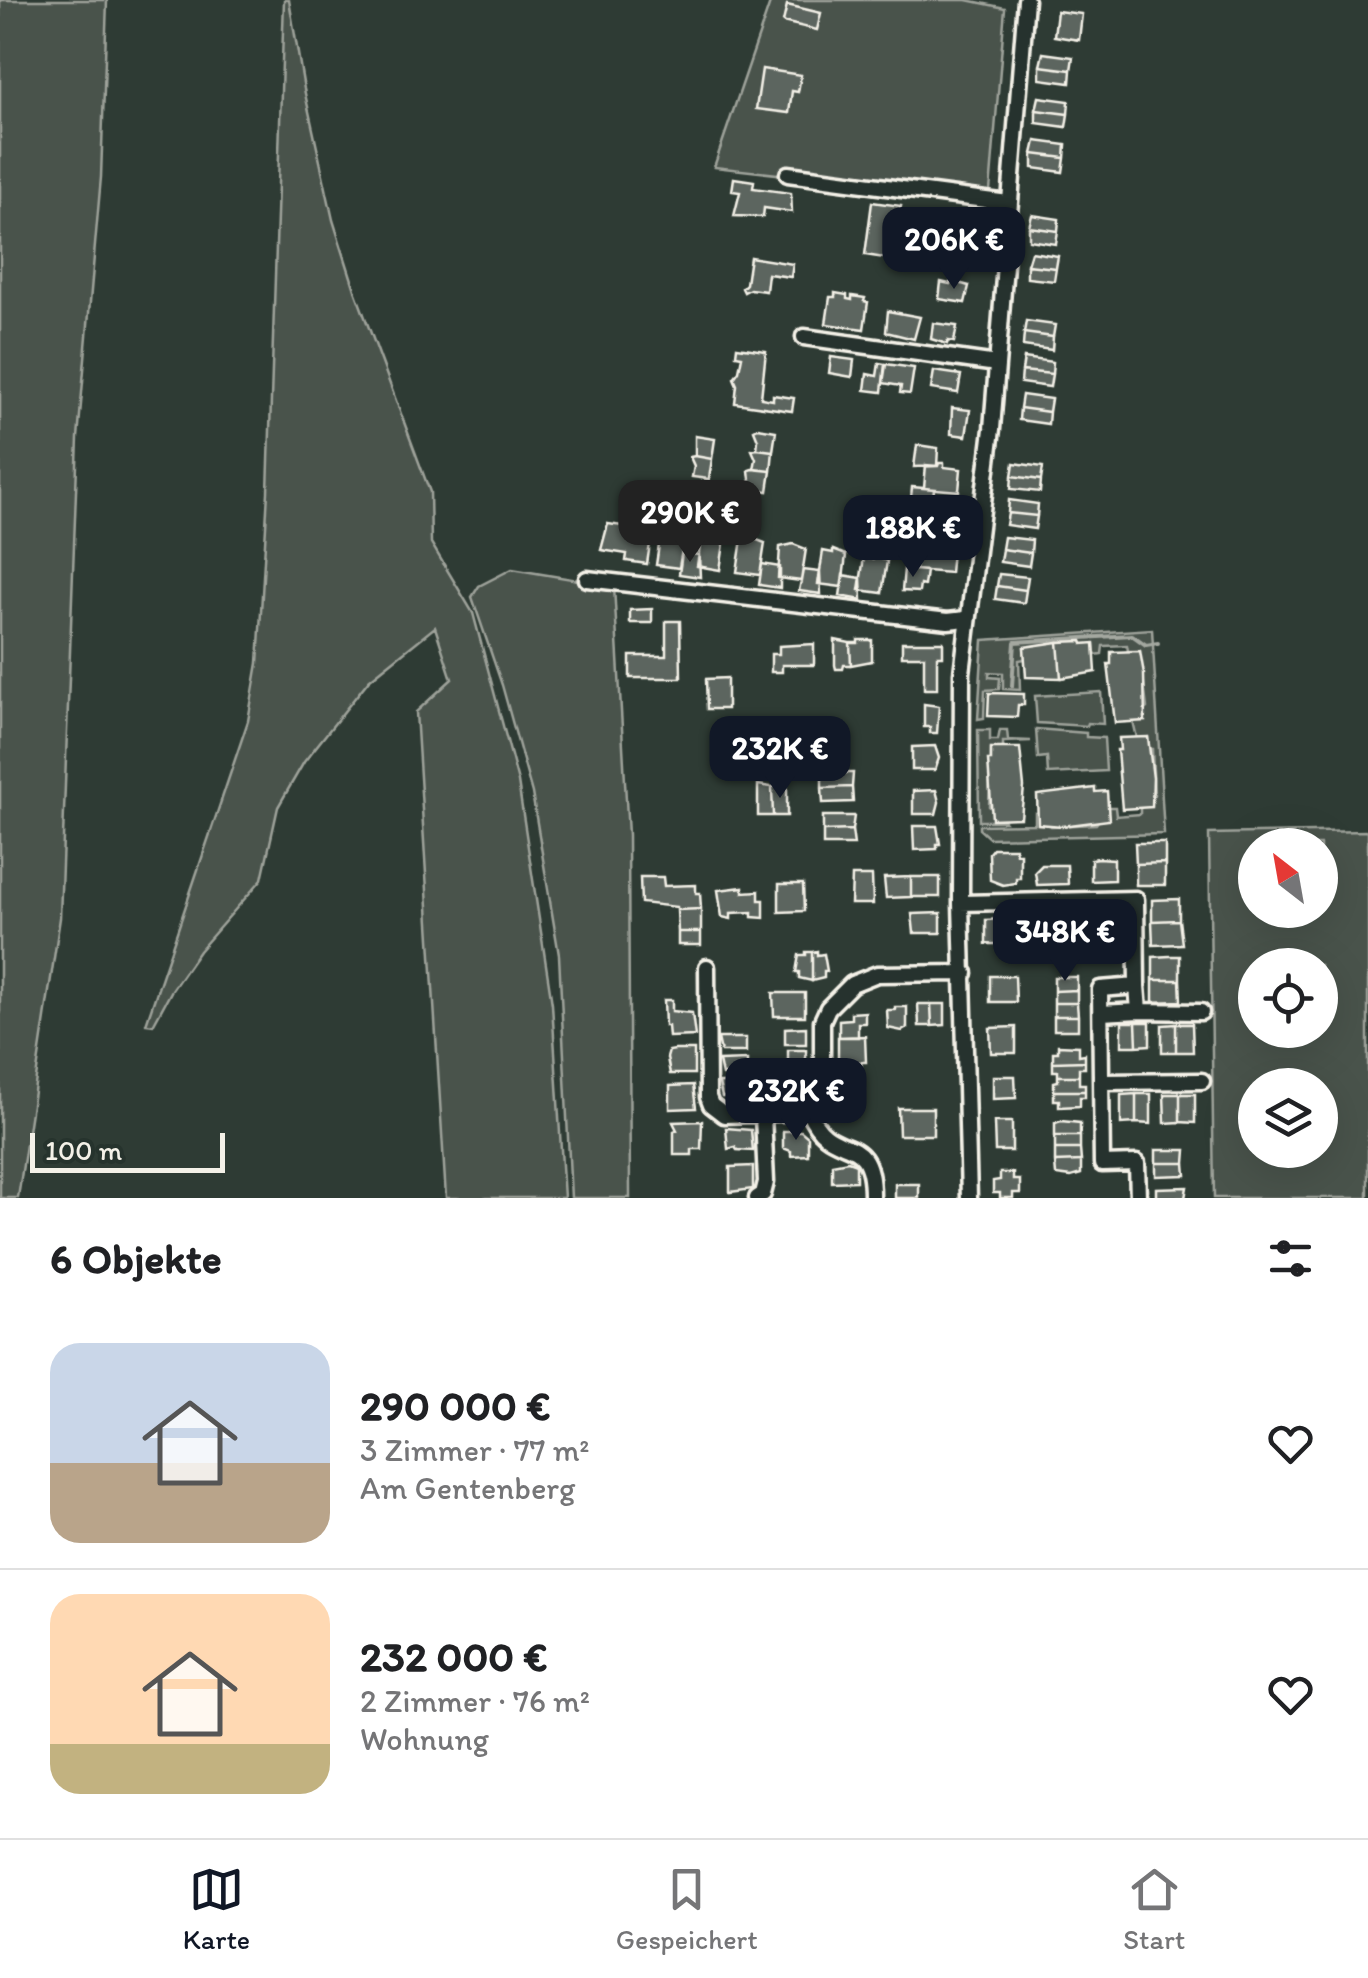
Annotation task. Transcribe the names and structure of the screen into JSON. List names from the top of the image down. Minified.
{"scale_bar":"100 m","north":"top left","page":{"price":["206K €","290K €","188K €","232K €","348K €","232K €"],"scale":"100 m","heading":"6 Objekte","list":[{"name":"290 000 €","note":"3 Zimmer · 77 m² · Am Gentenberg"},{"name":"232 000 €","note":"2 Zimmer · 76 m² · Wohnung"}],"tabs":["Karte","Gespeichert","Start"]}}
